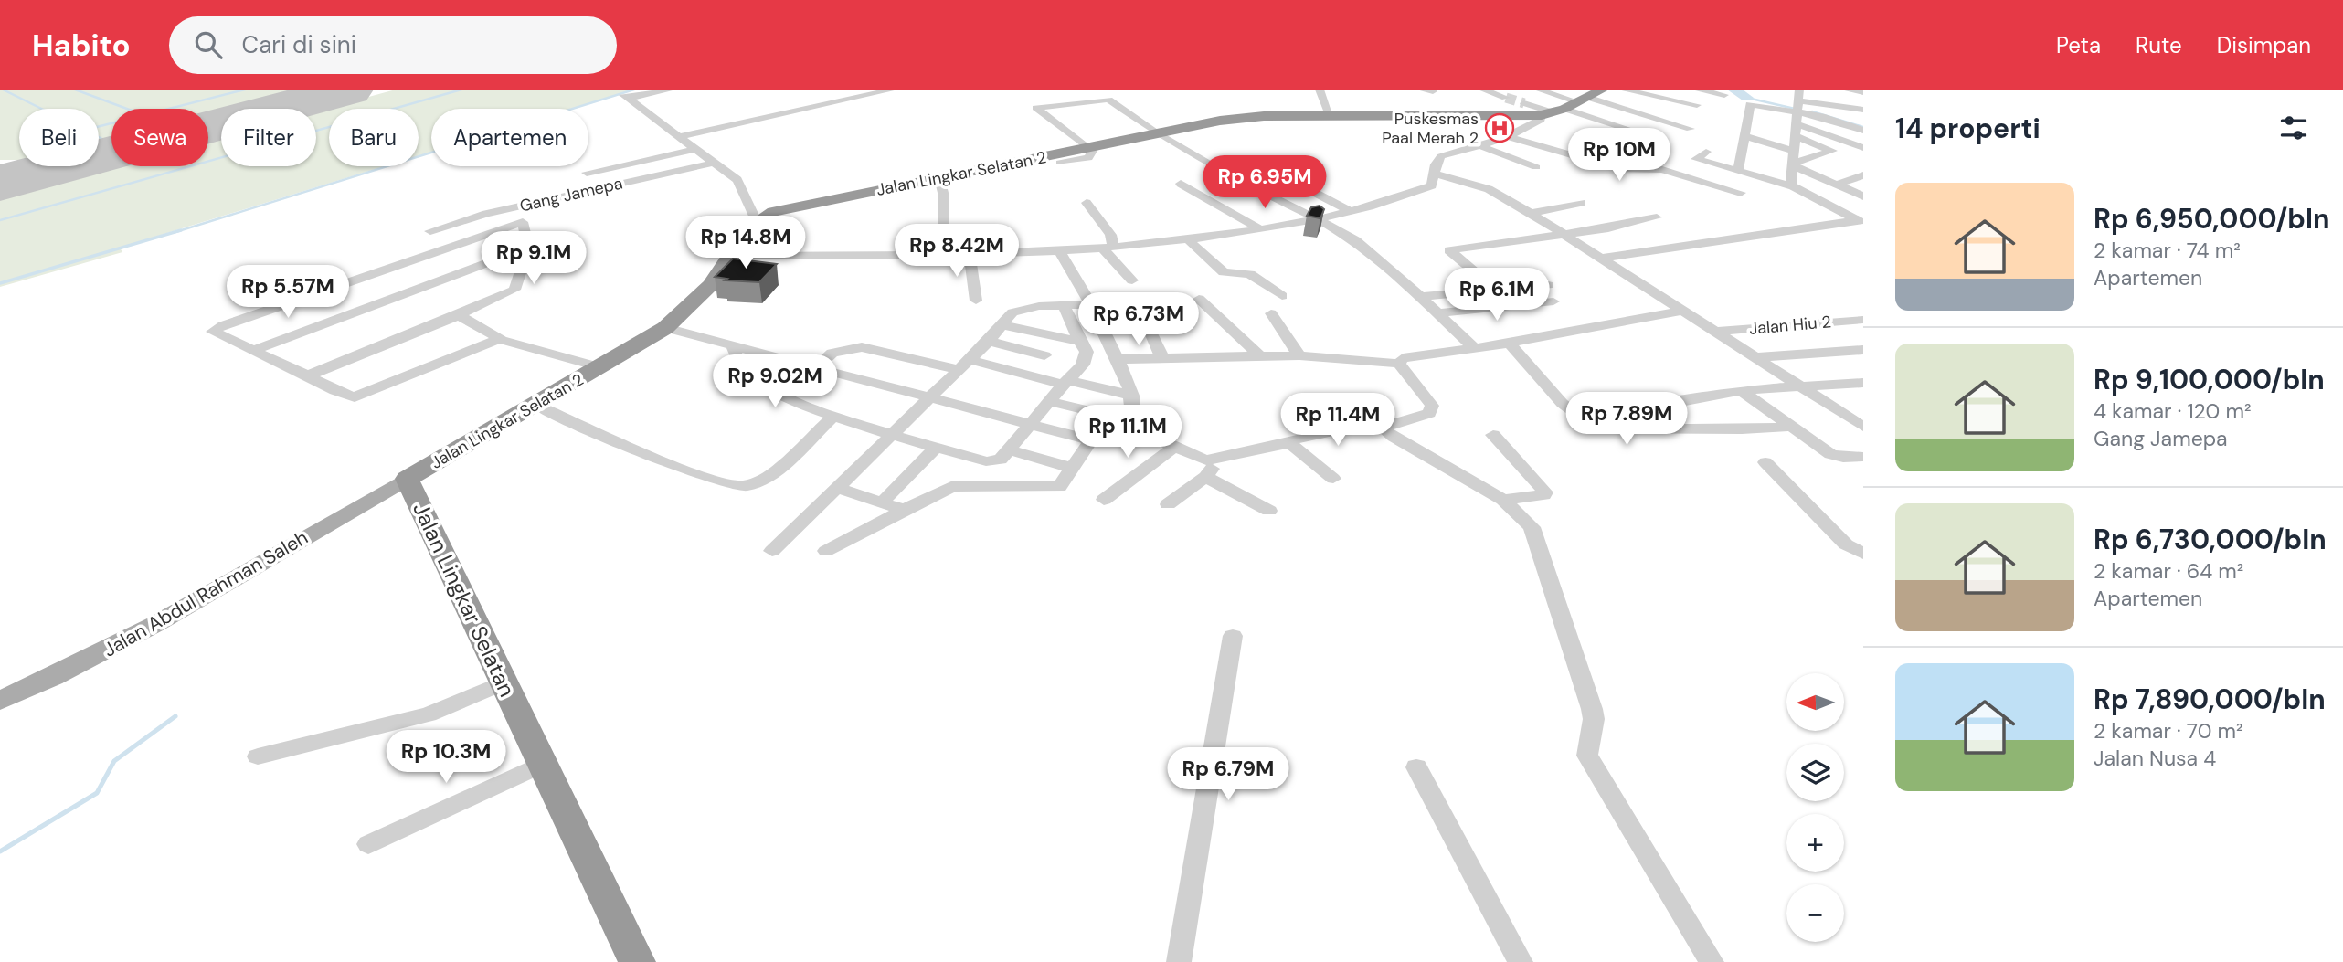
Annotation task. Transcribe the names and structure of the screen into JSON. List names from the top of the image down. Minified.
{"streets":{"highway":["Jalan Lingkar Selatan 2","Jalan Lingkar Selatan"],"main road":["Jalan Abdul Rahman Saleh"],"street":["Gang Jamepa","Jalan Hiu 2"]},"crossings":[["Jalan Lingkar Selatan 2","Jalan Abdul Rahman Saleh"],["Jalan Lingkar Selatan 2","Jalan Lingkar Selatan"],["Jalan Abdul Rahman Saleh","Jalan Lingkar Selatan"]],"places":{"hospital":["Puskesmas Paal Merah 2"]},"north":"left","page":{"header":"Habito","search":"Cari di sini","nav":["Peta","Rute","Disimpan"],"heading":"14 properti","chip":["Beli","Sewa","Filter","Baru","Apartemen"],"price":["Rp 10M","Rp 6.95M","Rp 14.8M","Rp 8.42M","Rp 9.1M","Rp 5.57M","Rp 6.1M","Rp 6.73M","Rp 9.02M","Rp 7.89M","Rp 11.4M","Rp 11.1M","Rp 10.3M","Rp 6.79M"],"list":[{"name":"Rp 6,950,000/bln","note":"2 kamar · 74 m² · Apartemen"},{"name":"Rp 9,100,000/bln","note":"4 kamar · 120 m² · Gang Jamepa"},{"name":"Rp 6,730,000/bln","note":"2 kamar · 64 m² · Apartemen"},{"name":"Rp 7,890,000/bln","note":"2 kamar · 70 m² · Jalan Nusa 4"}],"map_buttons":["+","−"]}}
